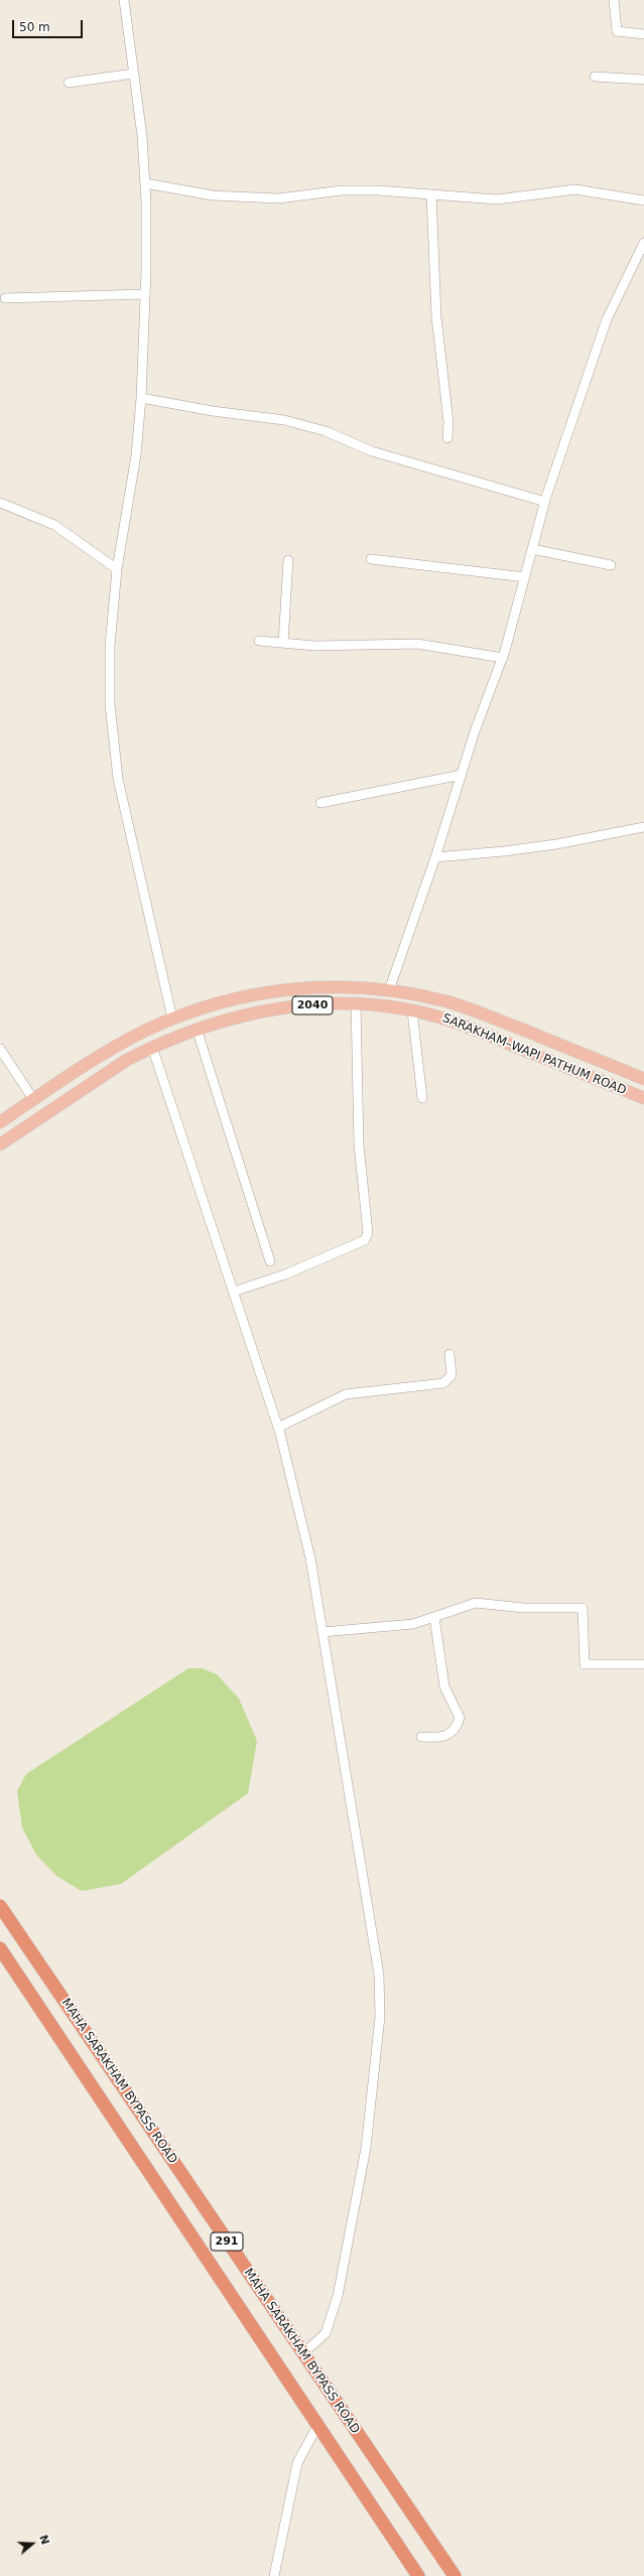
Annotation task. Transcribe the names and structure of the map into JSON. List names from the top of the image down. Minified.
{"streets":{"highway":["MAHA SARAKHAM BYPASS ROAD","291"],"main road":["2040","SARAKHAM–WAPI PATHUM ROAD"]},"scale_bar":"50 m","north":"right"}
